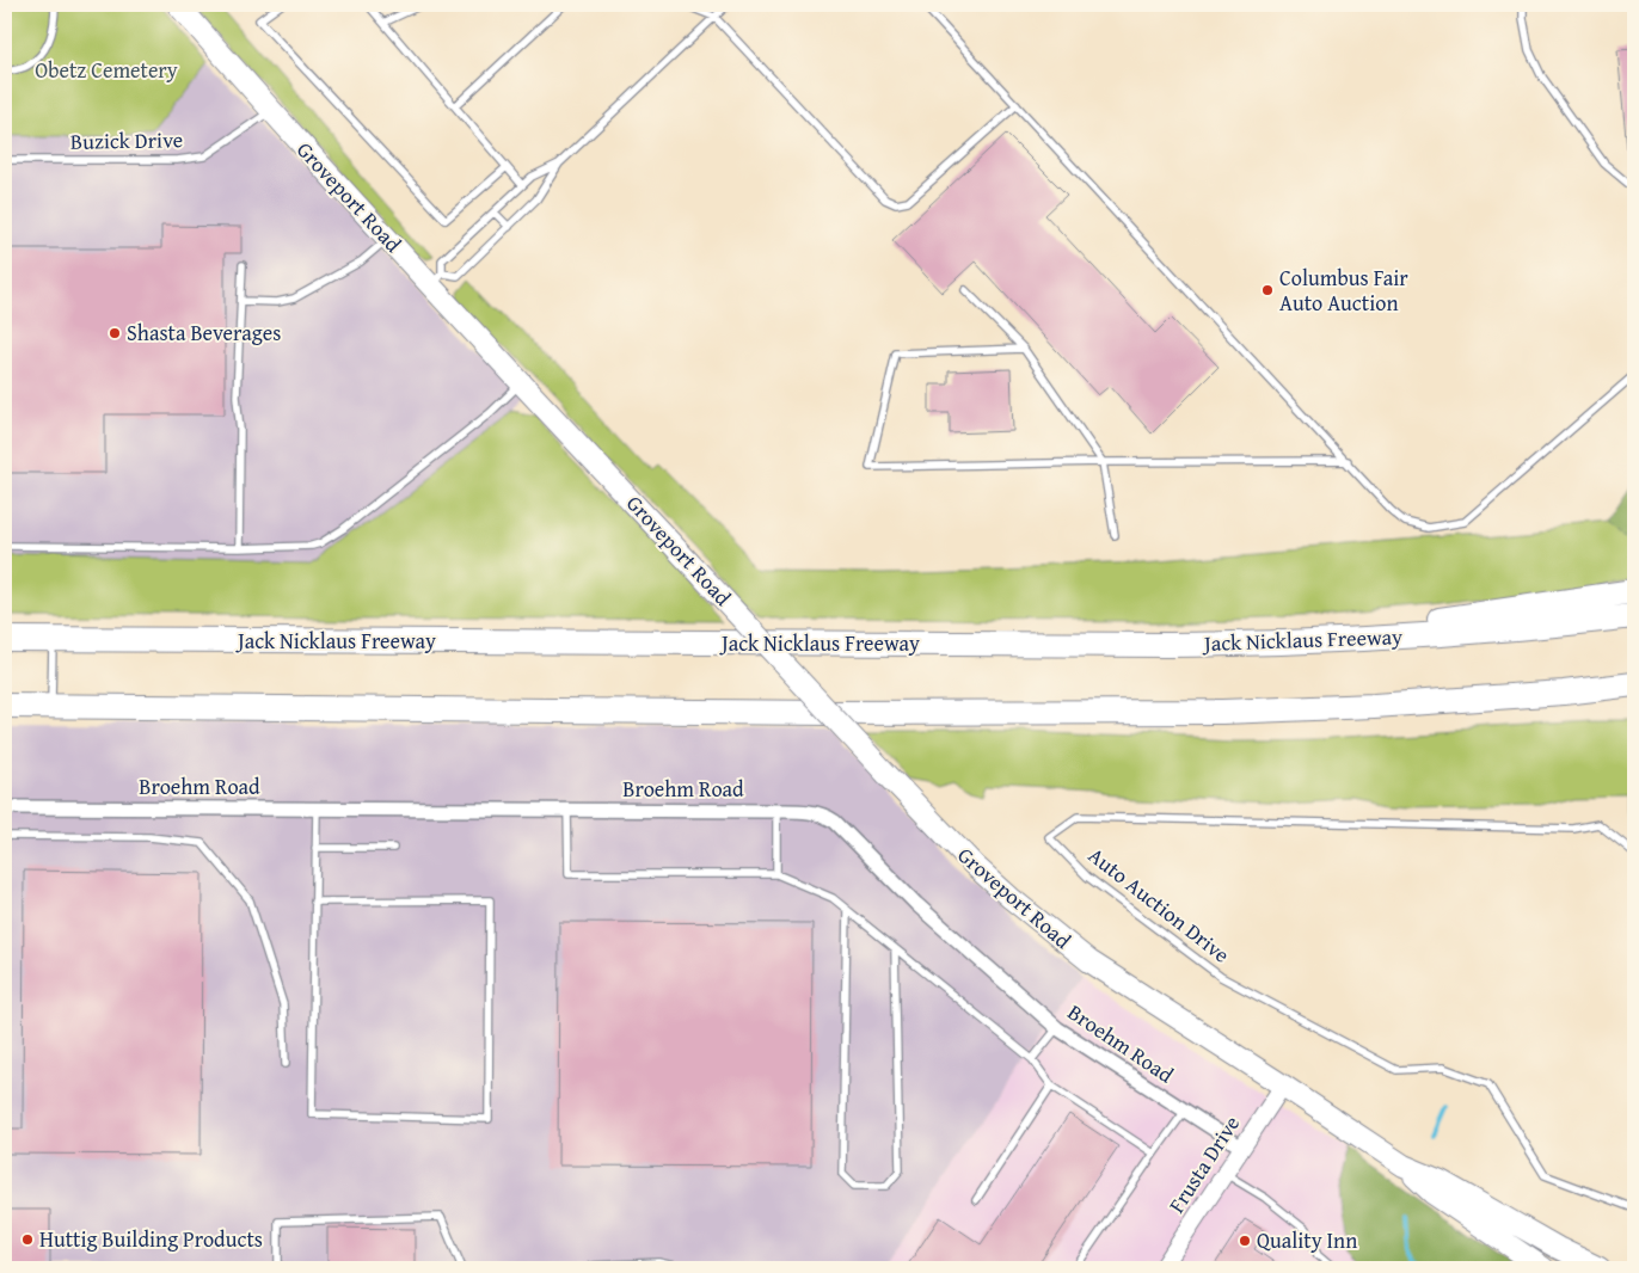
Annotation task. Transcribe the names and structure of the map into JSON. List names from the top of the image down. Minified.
{"streets":{"highway":["Jack Nicklaus Freeway"],"main road":["Groveport Road"],"street":["Broehm Road","Frusta Drive"],"lane":["Buzick Drive","Auto Auction Drive"]},"crossings":[["Buzick Drive","Groveport Road"],["Groveport Road","Frusta Drive"],["Broehm Road","Frusta Drive"]],"parks":["Obetz Cemetery"],"places":["Columbus Fair Auto Auction","Shasta Beverages","Huttig Building Products","Quality Inn"]}
